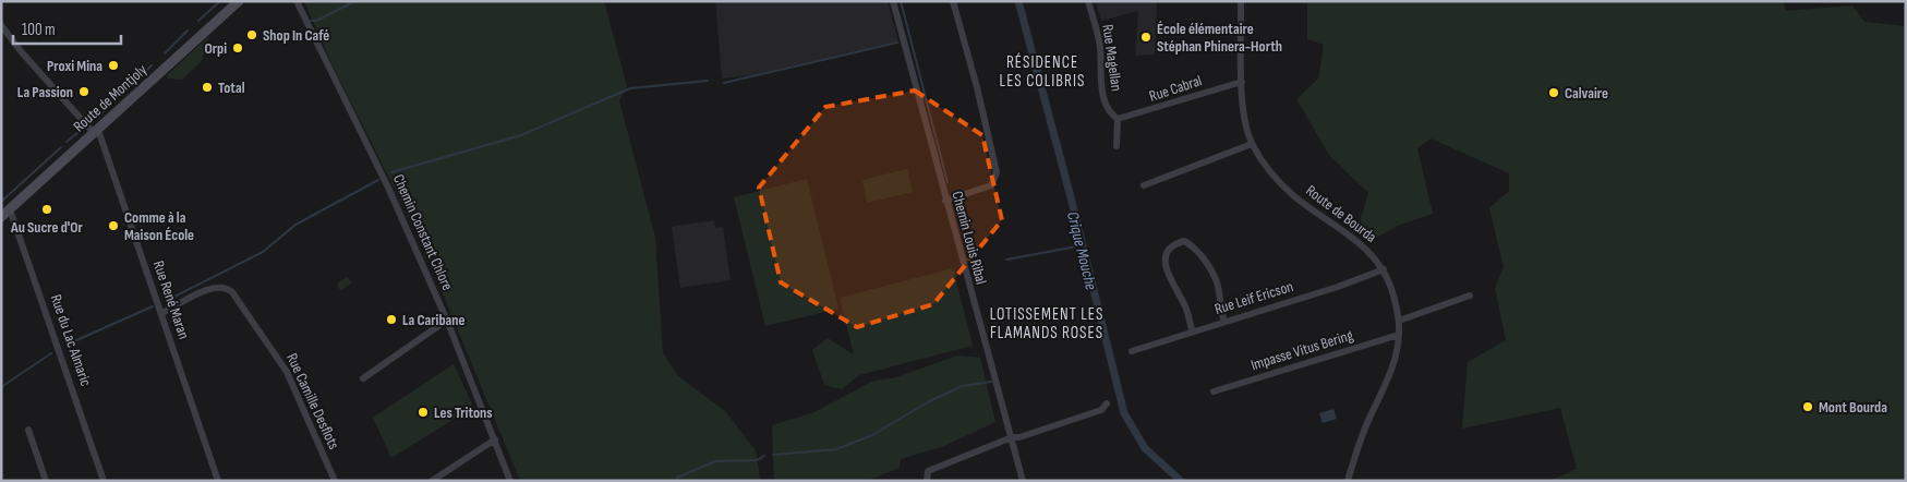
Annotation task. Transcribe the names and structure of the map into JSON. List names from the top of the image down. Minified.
{"streets":{"main road":["Route de Montjoly"],"street":["Rue Magellan","Rue Cabral","Route de Bourda","Chemin Constant Chlore","Chemin Louis Ribal","Rue Leif Ericson","Rue René Maran","Rue du Lac Almaric","Impasse Vitus Bering","Rue Camille Desflots"]},"crossings":[["Rue Magellan","Rue Cabral"],["Rue Cabral","Route de Bourda"],["Route de Montjoly","Rue René Maran"],["Route de Montjoly","Rue du Lac Almaric"],["Route de Bourda","Rue Leif Ericson"],["Route de Bourda","Impasse Vitus Bering"],["Rue René Maran","Rue Camille Desflots"]],"districts":["RÉSIDENCE LES COLIBRIS","LOTISSEMENT LES FLAMANDS ROSES"],"water":["Crique Mouche"],"places":["Shop In Café","École élémentaire Stéphan Phinera-Horth","Orpi","Proxi Mina","Total","La Passion","Calvaire","Au Sucre d'Or","Comme à la Maison École","La Caribane","Mont Bourda","Les Tritons"],"scale_bar":"100 m"}
